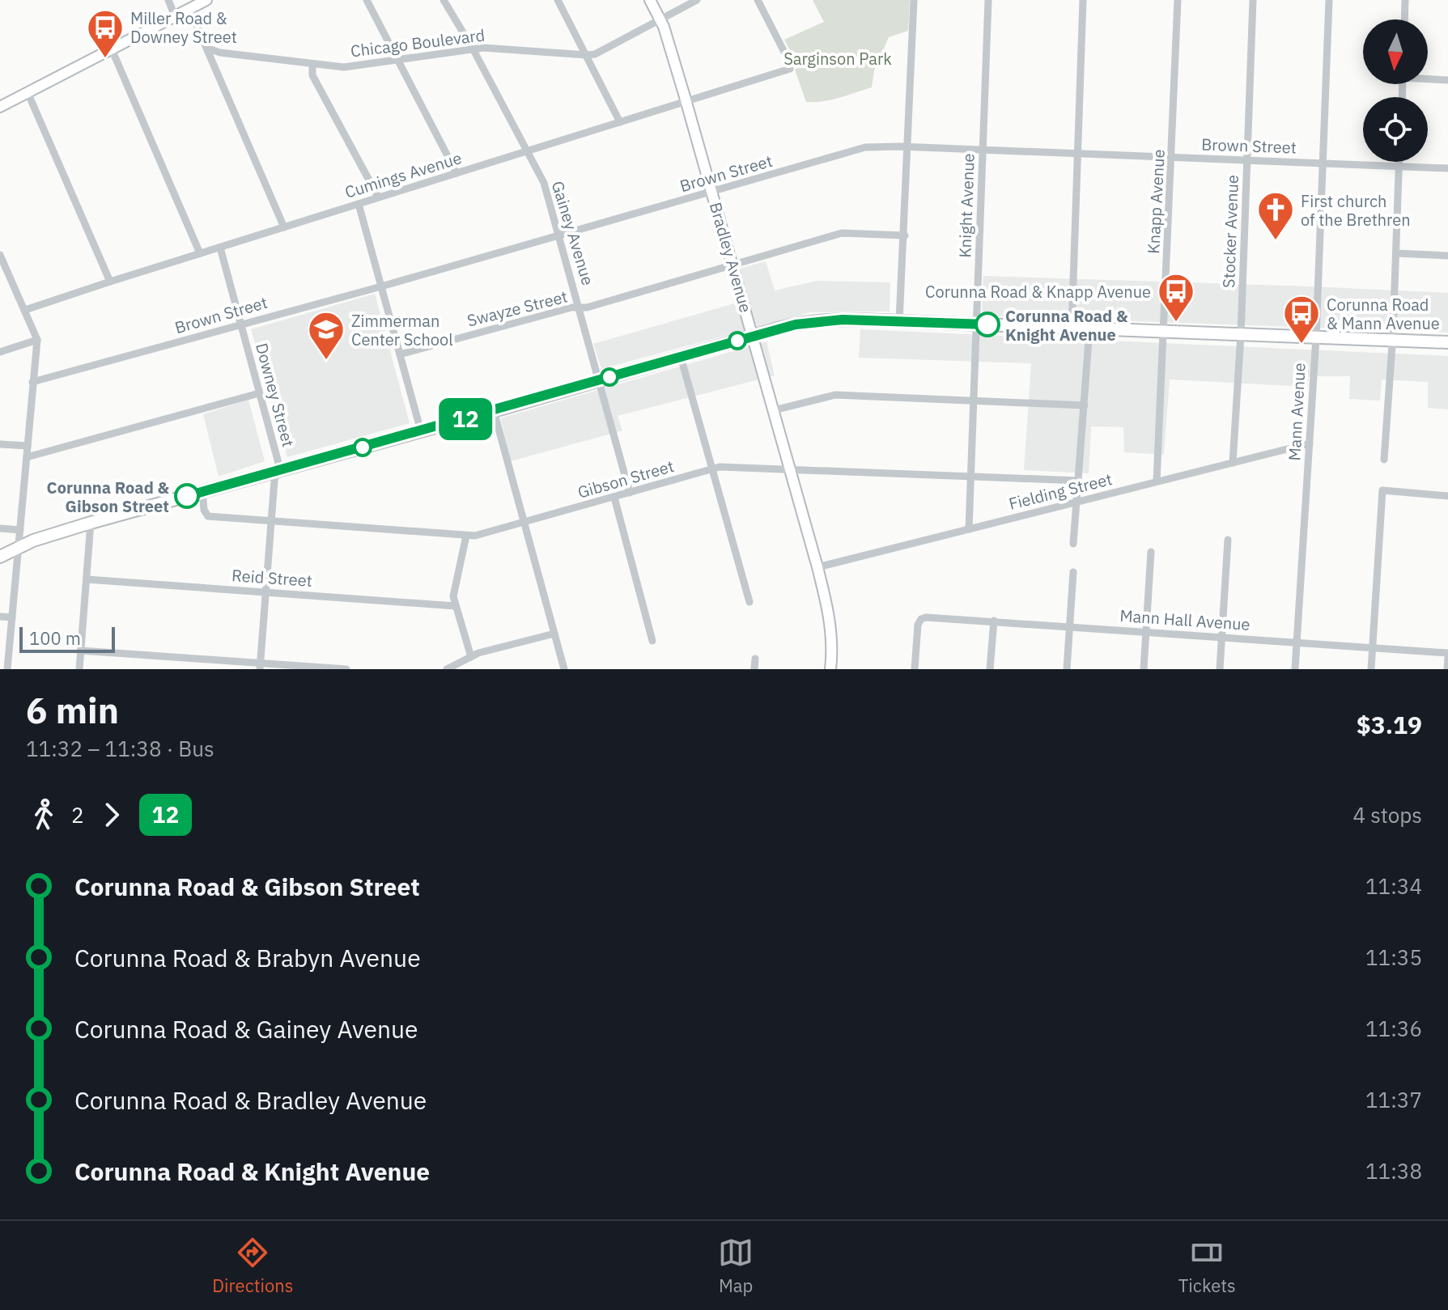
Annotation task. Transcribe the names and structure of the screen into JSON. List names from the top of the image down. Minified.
{"streets":{"street":["Chicago Boulevard","Brown Street","Cumings Avenue","Knapp Avenue","Knight Avenue","Stocker Avenue","Gainey Avenue","Bradley Avenue","Swayze Street","Downey Street","Mann Avenue","Gibson Street","Fielding Street","Reid Street","Mann Hall Avenue"]},"crossings":[["Chicago Boulevard","Gainey Avenue"],["Chicago Boulevard","Bradley Avenue"],["Brown Street","Knapp Avenue"],["Brown Street","Knight Avenue"],["Brown Street","Stocker Avenue"],["Brown Street","Gainey Avenue"],["Brown Street","Bradley Avenue"],["Brown Street","Downey Street"],["Brown Street","Mann Avenue"],["Cumings Avenue","Gainey Avenue"],["Cumings Avenue","Bradley Avenue"],["Cumings Avenue","Downey Street"],["Knapp Avenue","Fielding Street"],["Knight Avenue","Gibson Street"],["Knight Avenue","Fielding Street"],["Stocker Avenue","Fielding Street"],["Gainey Avenue","Swayze Street"],["Gainey Avenue","Gibson Street"],["Bradley Avenue","Swayze Street"],["Bradley Avenue","Gibson Street"],["Bradley Avenue","Fielding Street"],["Downey Street","Gibson Street"],["Downey Street","Reid Street"],["Mann Avenue","Fielding Street"],["Mann Avenue","Mann Hall Avenue"]],"parks":["Sarginson Park"],"places":{"bus stop":["Miller Road & Downey Street","Corunna Road & Knapp Avenue","Corunna Road & Mann Avenue"],"church":["First church of the Brethren"],"other":["Corunna Road & Knight Avenue","Corunna Road & Gibson Street"],"school or university":["Zimmerman Center School"]},"lines":["bus line 12"],"scale_bar":"100 m","north":"bottom","page":{"on_map":"12","scale":"100 m","heading":["6 min","11:32 – 11:38 · Bus","$3.19"],"legs":["2","12","4 stops"],"list":[{"name":"Corunna Road & Gibson Street","value":"11:34"},{"name":"Corunna Road & Brabyn Avenue","value":"11:35"},{"name":"Corunna Road & Gainey Avenue","value":"11:36"},{"name":"Corunna Road & Bradley Avenue","value":"11:37"},{"name":"Corunna Road & Knight Avenue","value":"11:38"}],"tabs":["Directions","Map","Tickets"]}}
